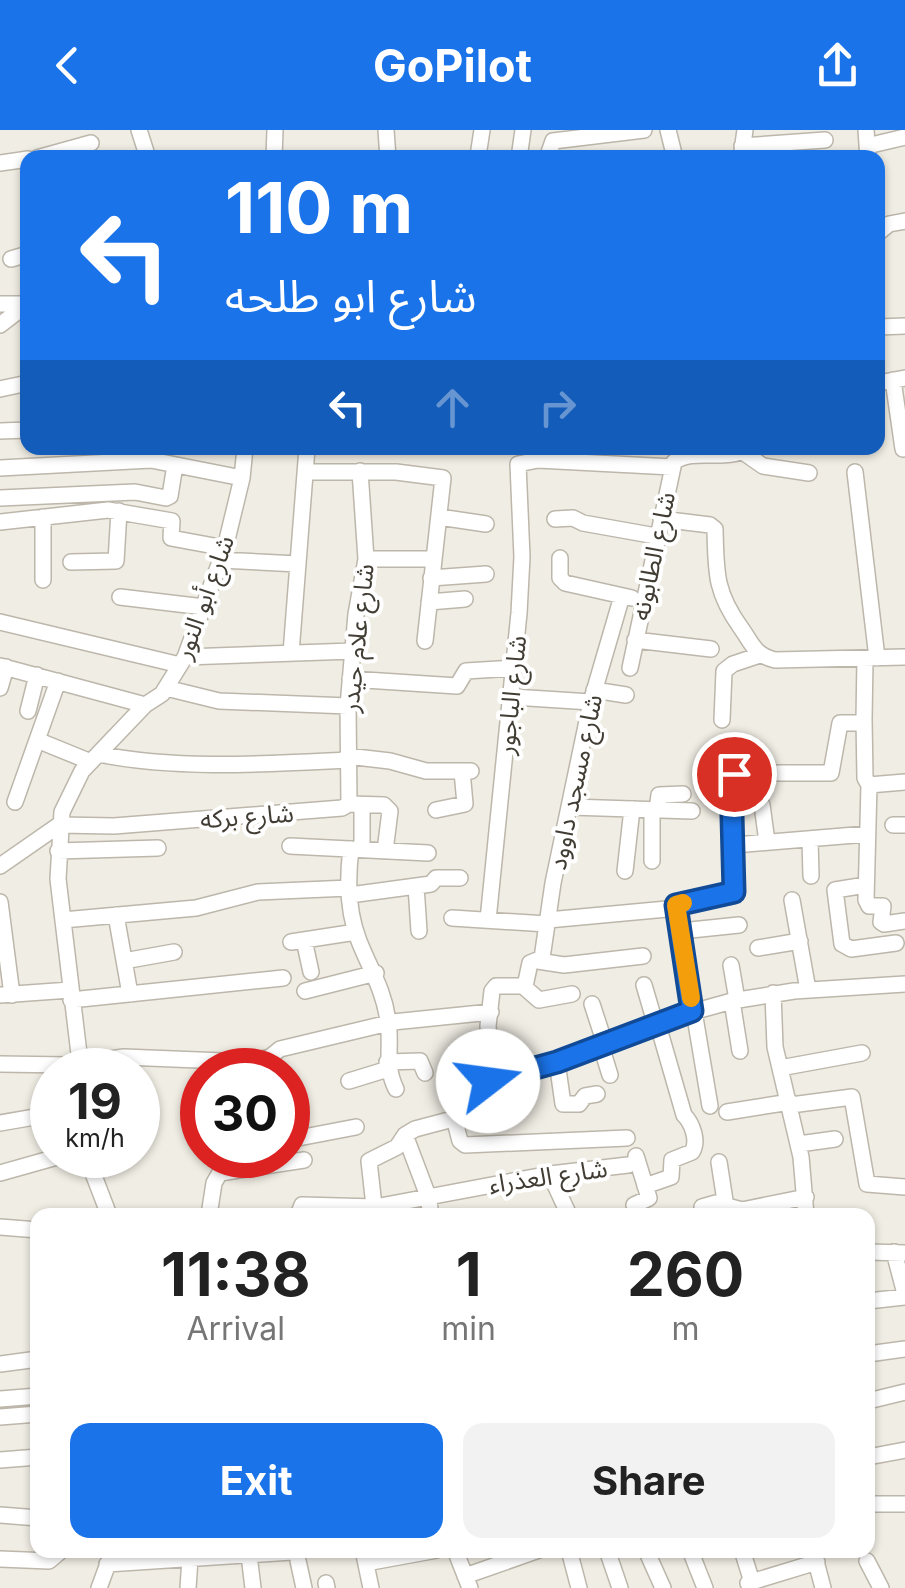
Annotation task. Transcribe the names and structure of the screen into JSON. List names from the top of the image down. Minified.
{"streets":{"street":["شارع الطابونه","شارع أبو النور","شارع علام حيدر","شارع الباجور","شارع مسجد داوود","شارع بركه","شارع العذراء"]},"crossings":[["شارع الطابونه","شارع الباجور"],["شارع أبو النور","شارع بركه"],["شارع علام حيدر","شارع بركه"]],"page":{"header":"GoPilot","turn":["110 m","شارع ابو طلحه"],"speed":"19 km/h","limit":"30","eta":["11:38","Arrival","1","min","260","m"],"buttons":["Exit","Share"]}}
